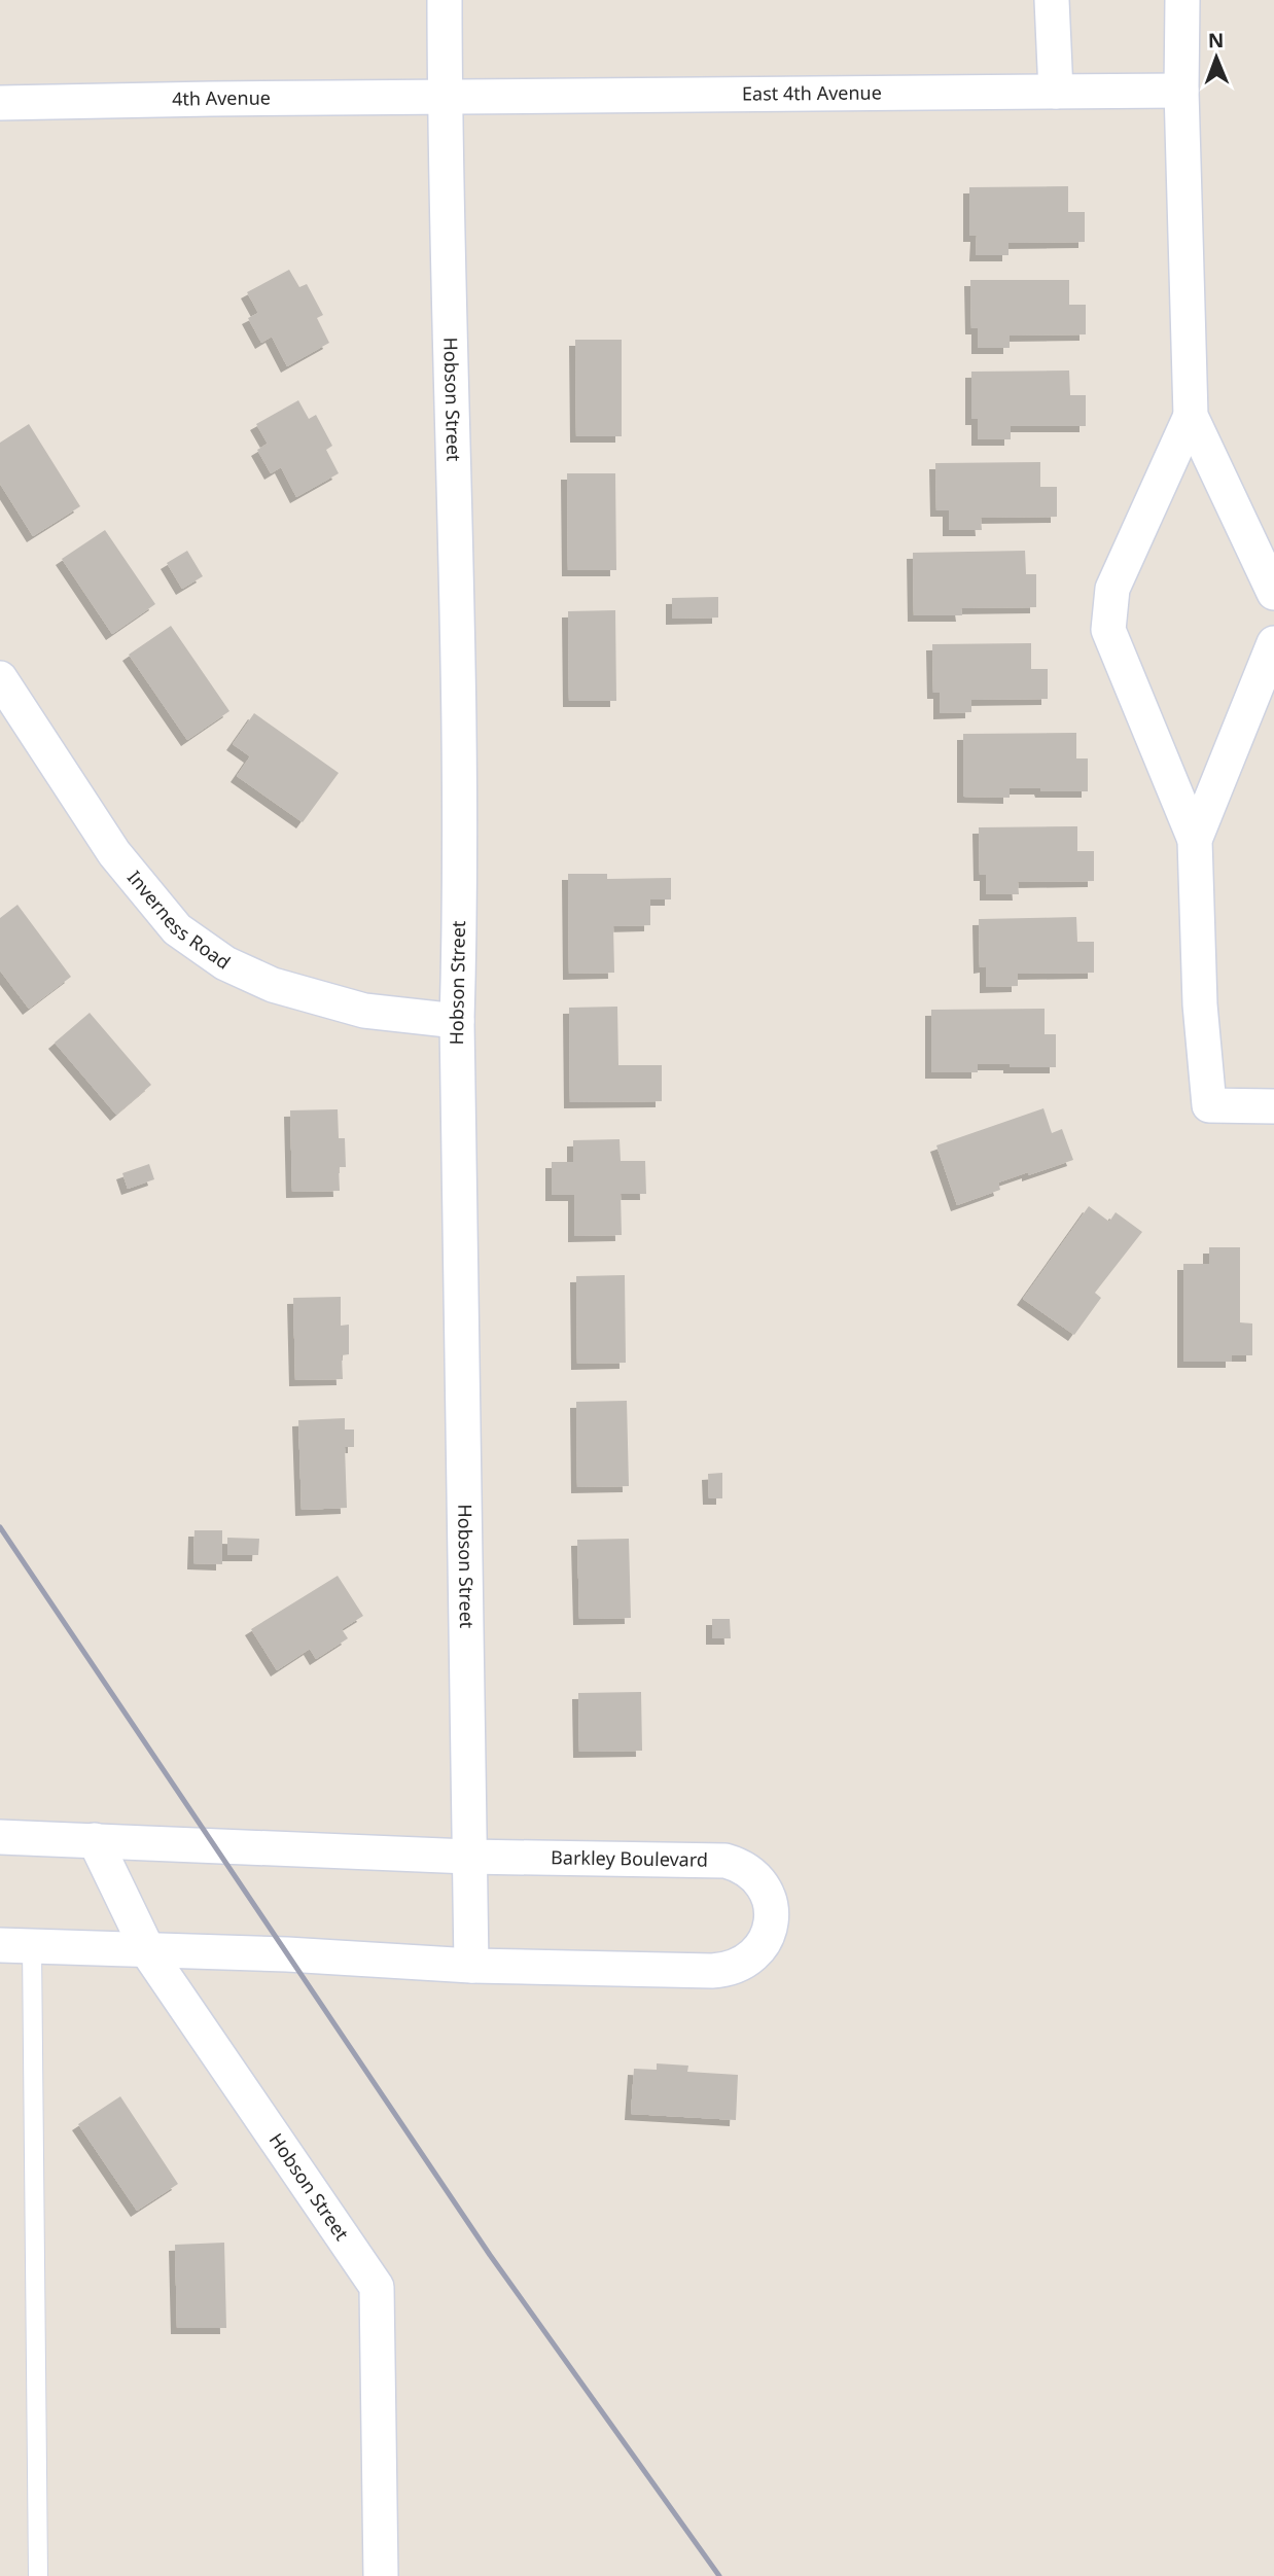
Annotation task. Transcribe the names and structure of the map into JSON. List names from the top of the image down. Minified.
{"streets":{"street":["East 4th Avenue","4th Avenue","Hobson Street","Inverness Road","Barkley Boulevard"]},"crossings":[["East 4th Avenue","4th Avenue"],["East 4th Avenue","Hobson Street"],["4th Avenue","Hobson Street"],["Hobson Street","Inverness Road"],["Hobson Street","Barkley Boulevard"]],"north":"top"}
